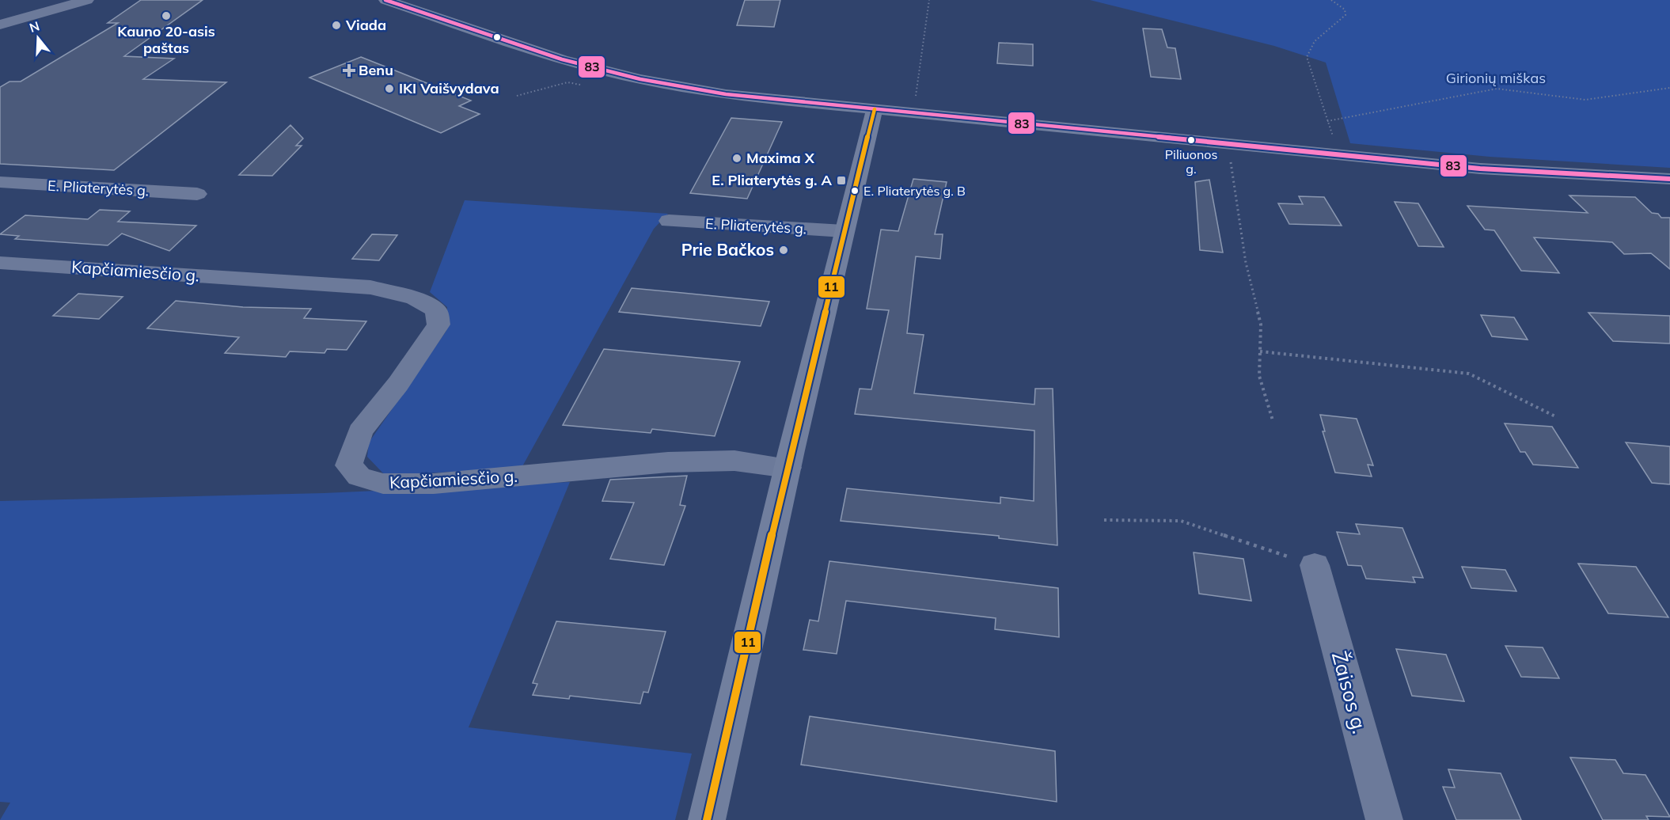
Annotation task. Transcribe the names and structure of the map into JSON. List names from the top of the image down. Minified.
{"streets":{"street":["E. Pliaterytės g.","Kapčiamiesčio g.","Žaisos g."]},"parks":["Girionių miškas"],"places":{"other":["Kauno 20-asis paštas","Viada","IKI Vaišvydava","Piliuonos g.","Maxima X","E. Pliaterytės g. B","Prie Bačkos"],"health":["Benu"],"transit":["E. Pliaterytės g. A"]},"lines":["transit line 83","transit line 11"],"north":"top"}
